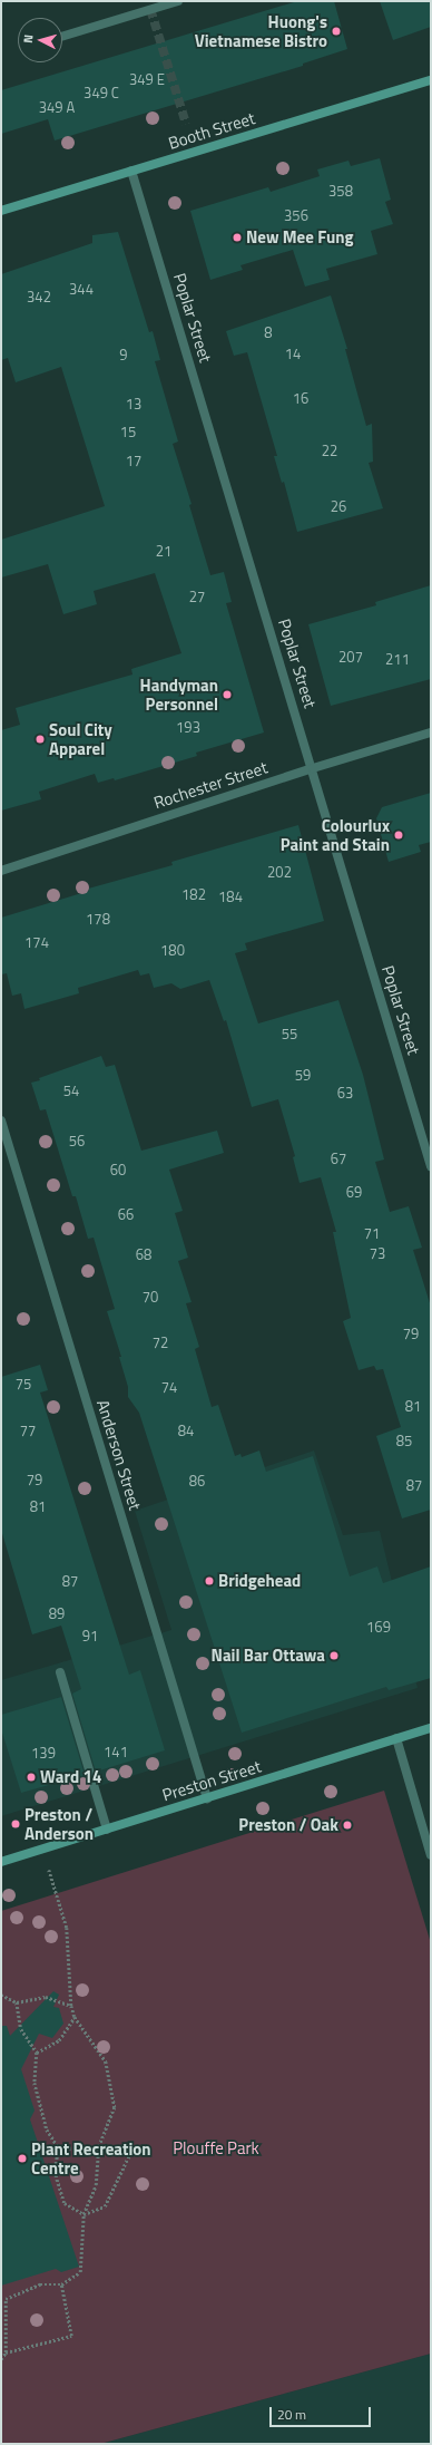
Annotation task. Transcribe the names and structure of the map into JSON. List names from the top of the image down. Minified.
{"streets":{"main road":["Booth Street","Preston Street"],"street":["Poplar Street","Rochester Street","Anderson Street"]},"crossings":[["Booth Street","Poplar Street"],["Poplar Street","Rochester Street"],["Anderson Street","Preston Street"]],"parks":["Plouffe Park"],"places":["Huong's Vietnamese Bistro","New Mee Fung","Handyman Personnel","Soul City Apparel","Colourlux Paint and Stain","Bridgehead","Nail Bar Ottawa","Ward 14","Preston / Anderson","Preston / Oak","Plant Recreation Centre"],"house_numbers":["349 E","349 C","349 A","358","356","344","342","8","14","9","16","13","15","22","17","26","21","27","207","211","193","202","182","184","178","174","180","55","59","54","63","56","67","60","69","66","71","73","68","70","79","72","75","74","81","77","84","85","79","86","87","81","87","89","169","91","141","139"],"scale_bar":"20 m","north":"left"}
